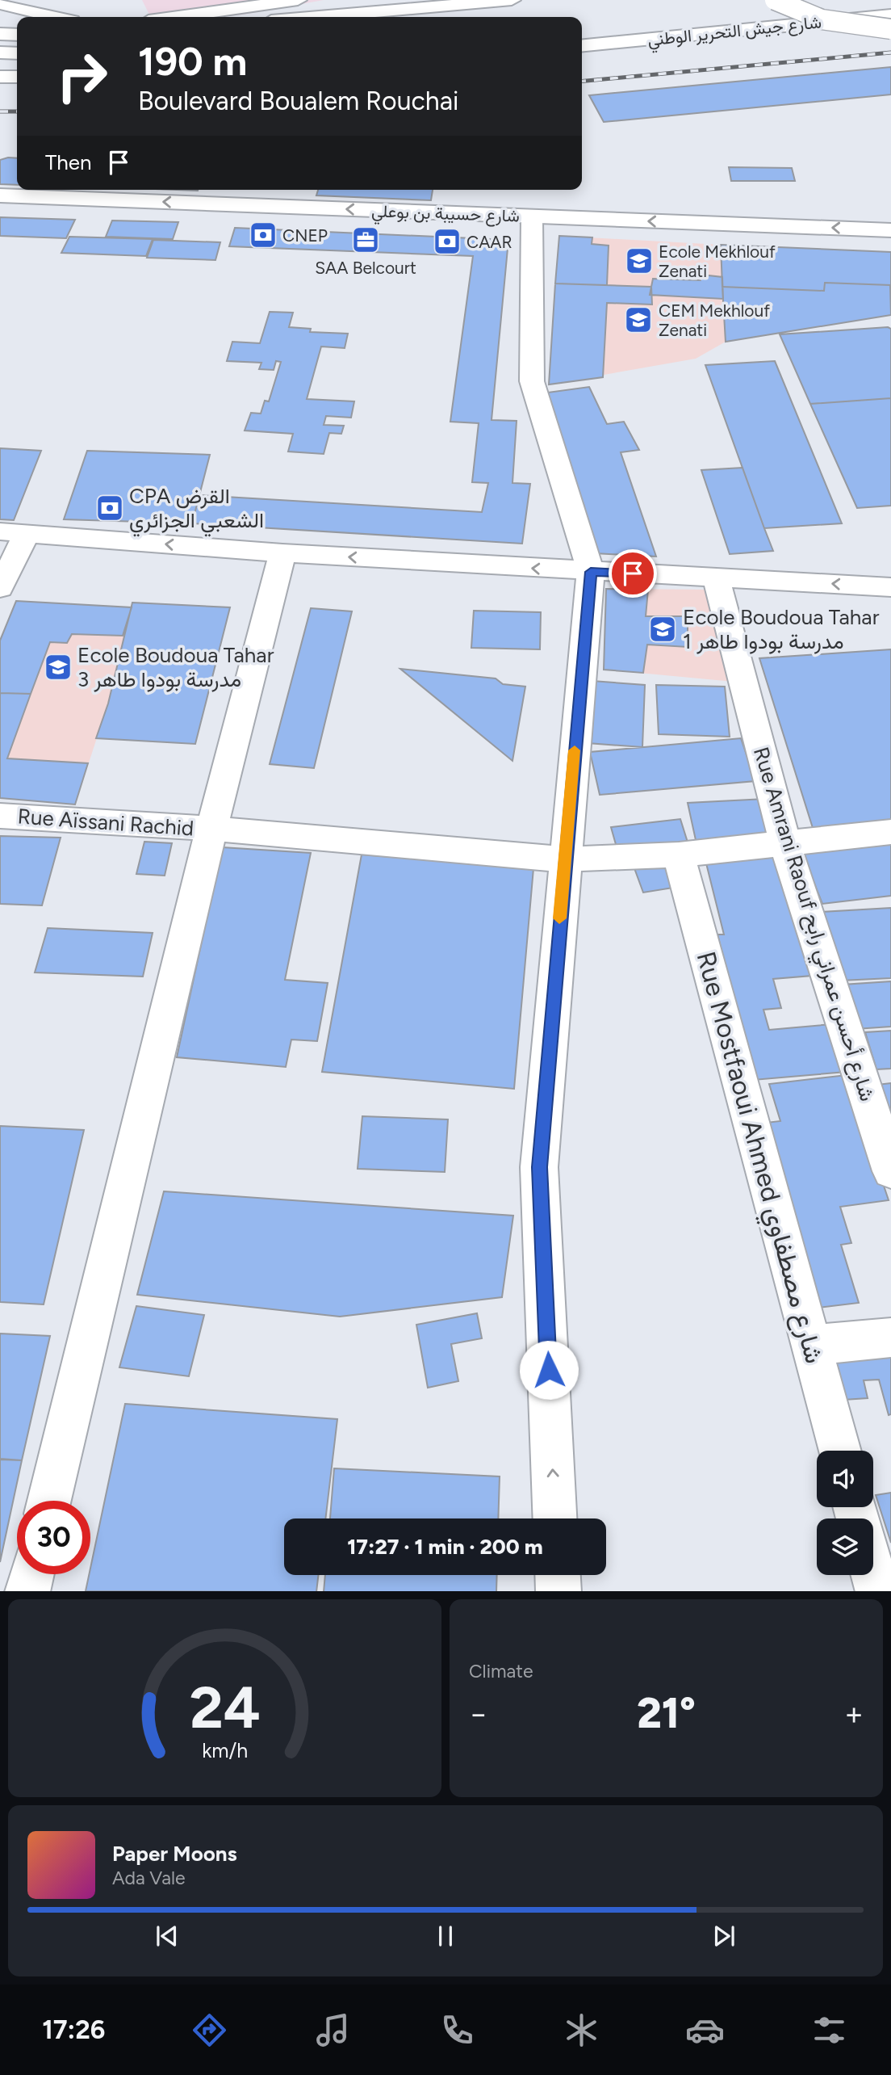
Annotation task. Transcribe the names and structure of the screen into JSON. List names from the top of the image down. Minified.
{"streets":{"main road":["شارع جيش التحرير الوطني","شارع حسيبة بن بوعلي","Rue Aïssani Rachid","Rue Amrani Raouf شارع أحسن عمراني رابح","Rue Mostfaoui Ahmed شارع مصطفاوي"]},"crossings":[["Rue Aïssani Rachid","Rue Amrani Raouf شارع أحسن عمراني رابح"],["Rue Aïssani Rachid","Rue Mostfaoui Ahmed شارع مصطفاوي"]],"places":{"bank":["CNEP","CAAR","CPA القرض الشعبي الجزائري"],"office":["SAA Belcourt"],"school or university":["Ecole Mekhlouf Zenati","CEM Mekhlouf Zenati","Ecole Boudoua Tahar 1 مدرسة بودوا طاهر","Ecole Boudoua Tahar 3 مدرسة بودوا طاهر"]},"page":{"turn":["190 m","Boulevard Boualem Rouchai"],"then":"Then","limit":"30","trip":"17:27 · 1 min · 200 m","tile":"Climate","heat":["−","21°","+"],"song":["Paper Moons","Ada Vale"],"tabs":"17:26","gauge":["24","km/h"]}}
